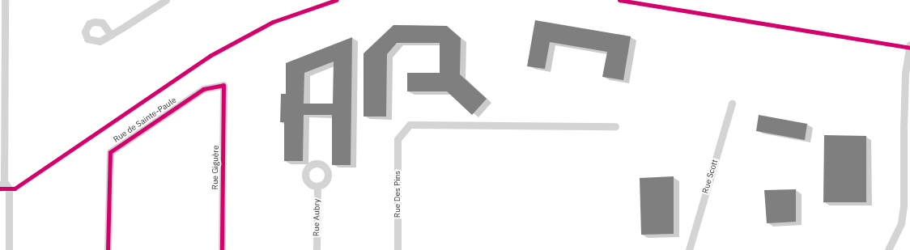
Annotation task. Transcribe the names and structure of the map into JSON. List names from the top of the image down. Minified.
{"streets":{"street":["Rue de Sainte-Paule","Rue Giguère","Rue Scott","Rue Des Pins","Rue Aubry"]},"crossings":[["Rue de Sainte-Paule","Rue Giguère"]]}
